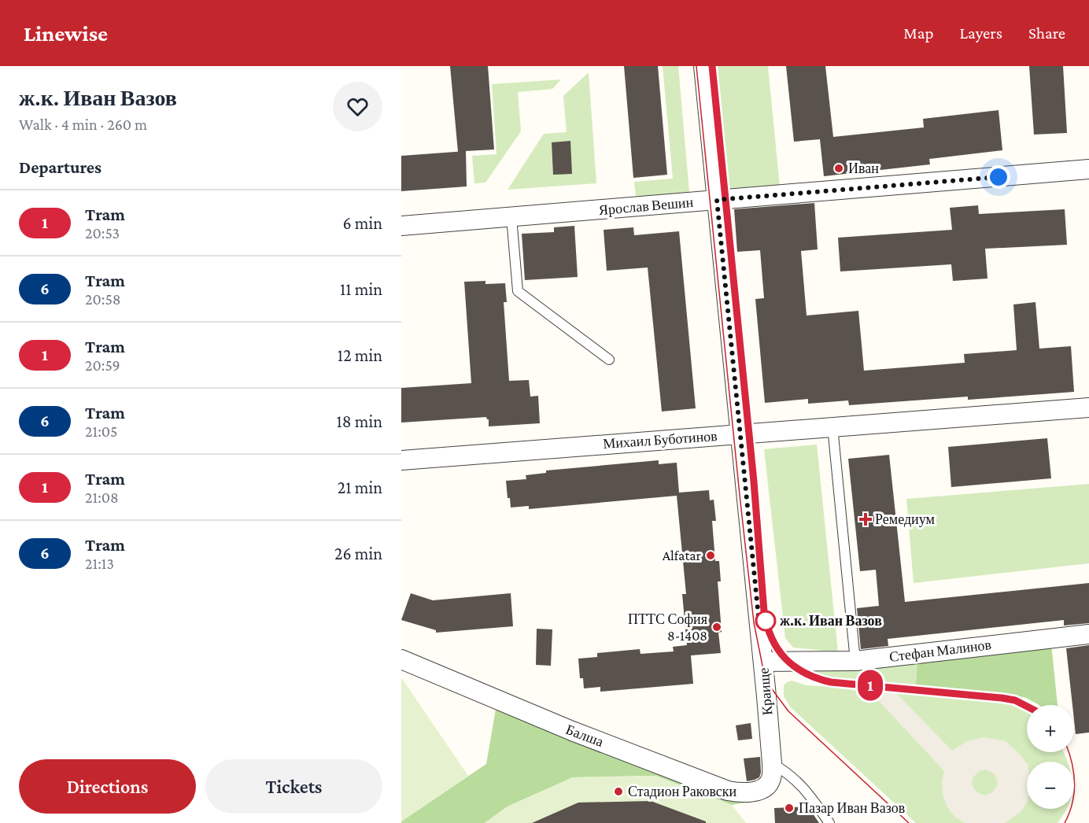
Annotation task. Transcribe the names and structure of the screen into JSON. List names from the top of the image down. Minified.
{"streets":{"street":["Ярослав Вешин","Михаил Буботинов","Стефан Малинов","Краище","Балша"]},"crossings":[["Ярослав Вешин","Краище"],["Михаил Буботинов","Краище"],["Стефан Малинов","Краище"],["Краище","Балша"]],"places":{"other":["Иван","Alfatar","ж.к. Иван Вазов","ПТТС София 8-1408","Стадион Раковски","Пазар Иван Вазов"],"health":["Ремедиум"]},"lines":["tram line 1"],"page":{"header":"Linewise","nav":["Map","Layers","Share"],"heading":[["ж.к. Иван Вазов","Walk · 4 min · 260 m"],"Departures"],"on_map":"1","list":[{"mark":"1","name":"Tram","note":"20:53","value":"6 min"},{"mark":"6","name":"Tram","note":"20:58","value":"11 min"},{"mark":"1","name":"Tram","note":"20:59","value":"12 min"},{"mark":"6","name":"Tram","note":"21:05","value":"18 min"},{"mark":"1","name":"Tram","note":"21:08","value":"21 min"},{"mark":"6","name":"Tram","note":"21:13","value":"26 min"}],"map_buttons":["+","−"],"buttons":["Directions","Tickets"]}}
